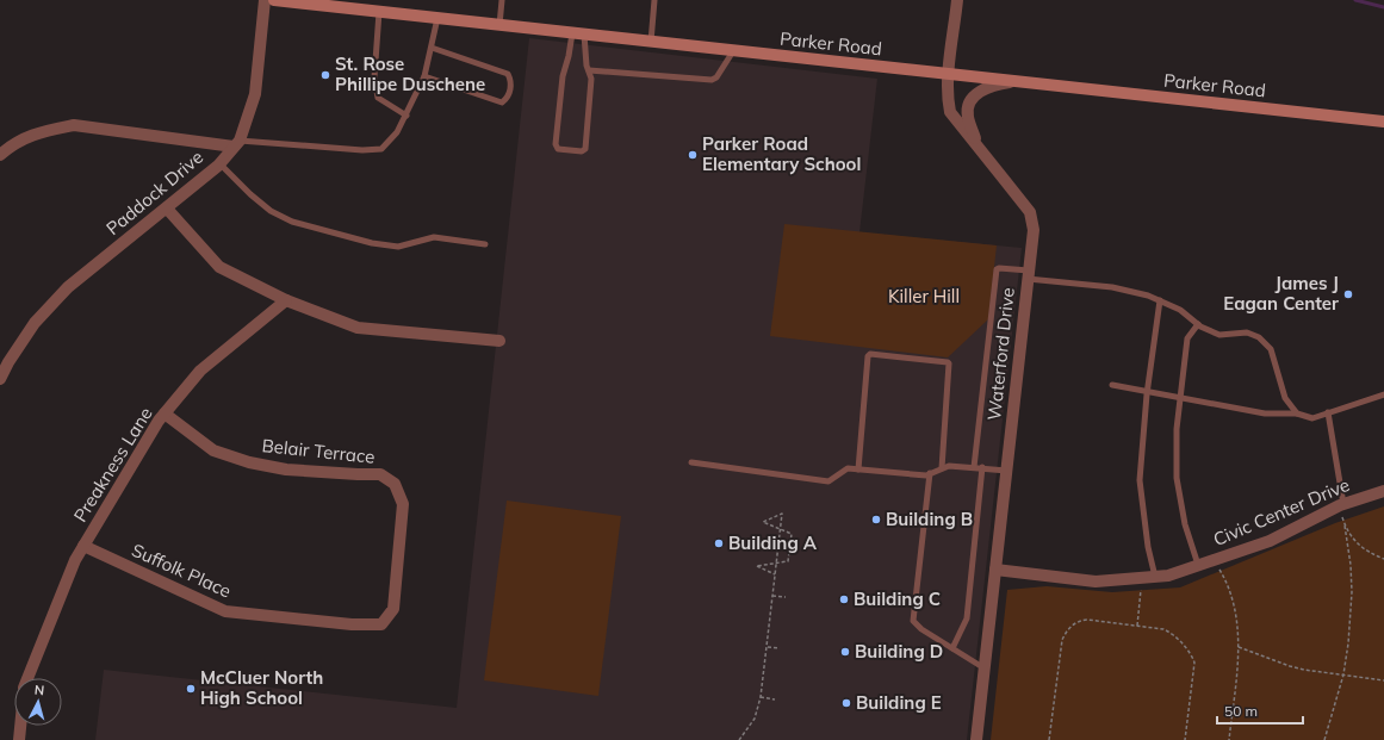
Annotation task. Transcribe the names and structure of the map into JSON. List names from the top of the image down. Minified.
{"streets":{"main road":["Parker Road"],"street":["Paddock Drive","Waterford Drive","Belair Terrace","Preakness Lane","Civic Center Drive","Suffolk Place"]},"crossings":[["Parker Road","Waterford Drive"],["Waterford Drive","Civic Center Drive"],["Belair Terrace","Preakness Lane"],["Belair Terrace","Suffolk Place"],["Preakness Lane","Suffolk Place"]],"parks":["Killer Hill"],"places":["St. Rose Phillipe Duschene","Parker Road Elementary School","James J Eagan Center","Building B","Building A","Building C","Building D","McCluer North High School","Building E"],"scale_bar":"50 m","north":"top"}
